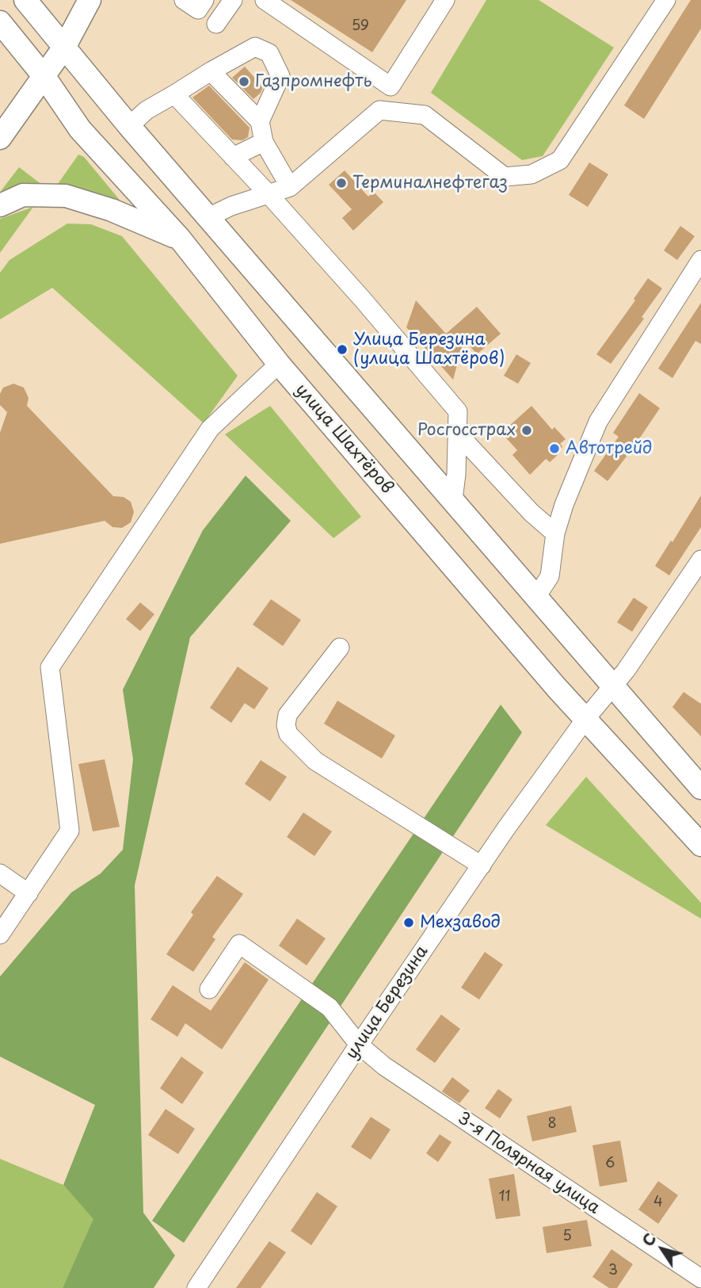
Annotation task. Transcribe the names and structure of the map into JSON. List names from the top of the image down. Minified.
{"streets":{"main road":["улица Шахтёров"],"street":["улица Березина","3-я Полярная улица"]},"crossings":[["улица Шахтёров","улица Березина"],["улица Березина","3-я Полярная улица"]],"places":["Газпромнефть","Терминалнефтегаз","Улица Березина (улица Шахтёров)","Росгосстрах","Автотрейд","Мехзавод"],"house_numbers":["59","8","6","11","4","5","3"],"north":"top left"}
